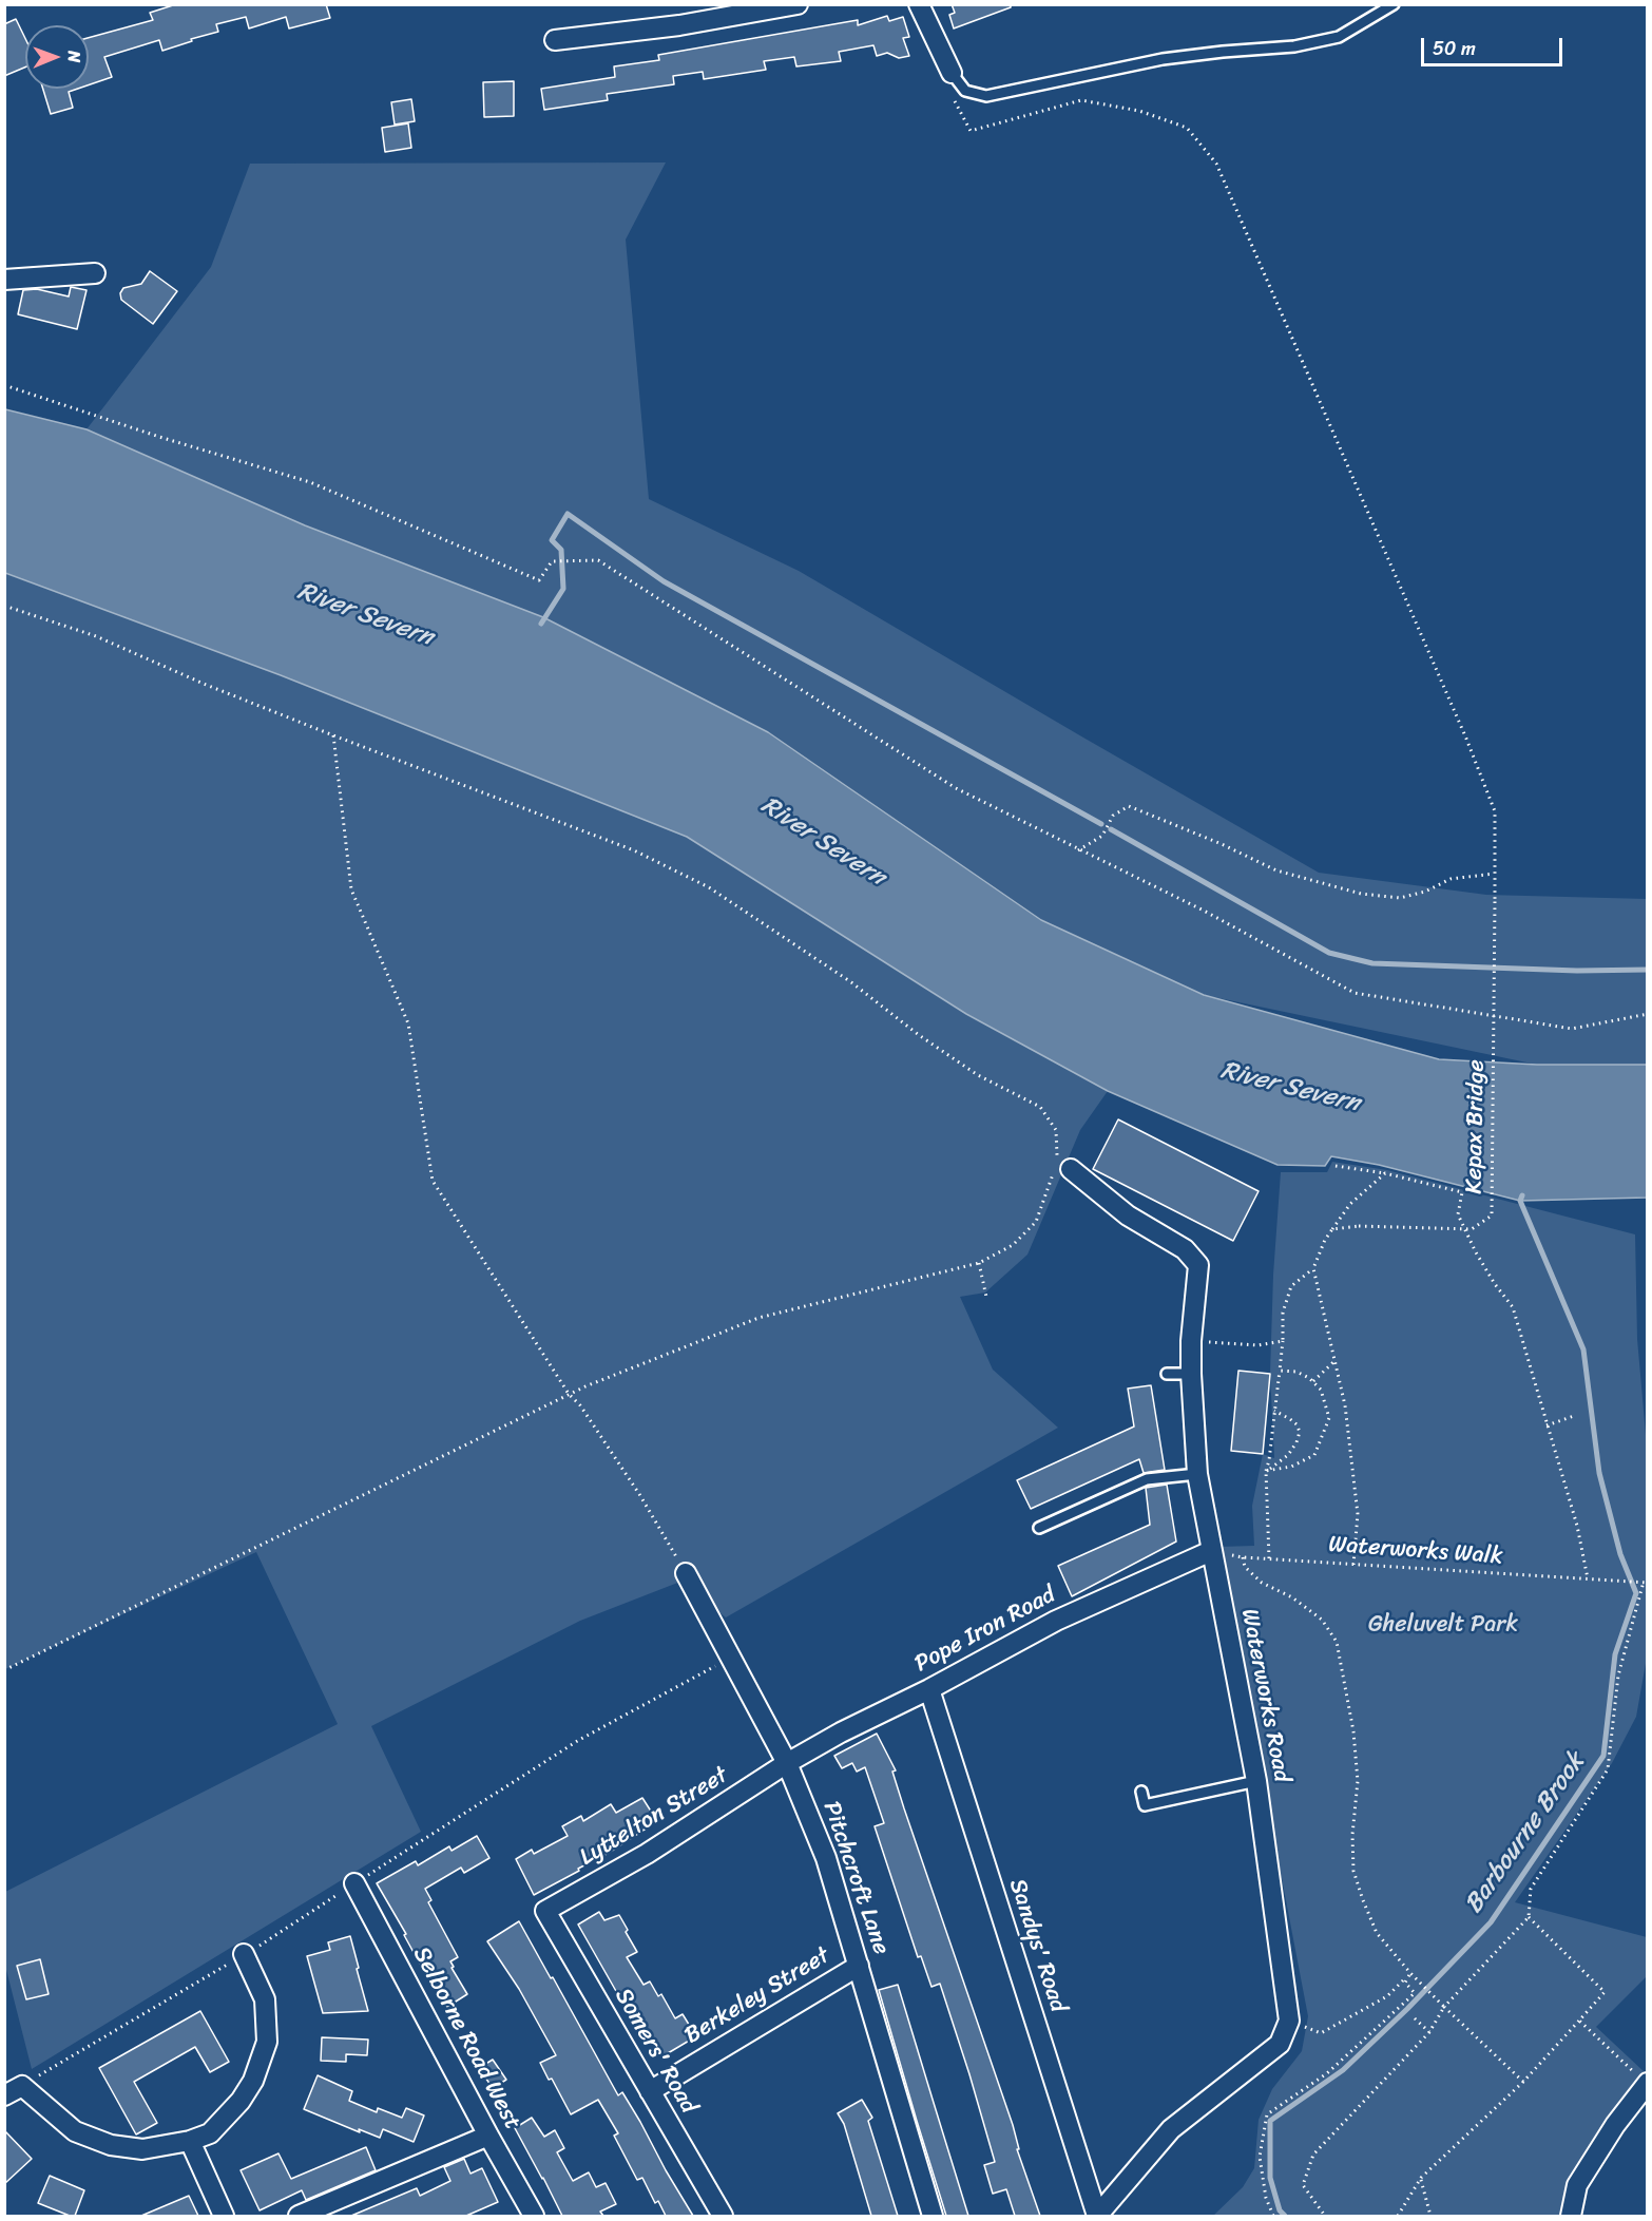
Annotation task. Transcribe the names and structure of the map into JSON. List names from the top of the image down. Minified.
{"streets":{"street":["Pope Iron Road","Waterworks Road","Lyttelton Street","Pitchcroft Lane","Sandys' Road","Berkeley Street","Selborne Road West","Somers' Road"],"path":["Kepax Bridge","Waterworks Walk"]},"crossings":[["Waterworks Walk","Pope Iron Road"],["Waterworks Walk","Waterworks Road"],["Pope Iron Road","Waterworks Road"],["Pope Iron Road","Lyttelton Street"],["Pope Iron Road","Pitchcroft Lane"],["Pope Iron Road","Sandys' Road"],["Lyttelton Street","Pitchcroft Lane"],["Lyttelton Street","Somers' Road"],["Pitchcroft Lane","Berkeley Street"],["Berkeley Street","Somers' Road"]],"water":["River Severn","Barbourne Brook"],"parks":["Gheluvelt Park"],"scale_bar":"50 m","north":"right"}
